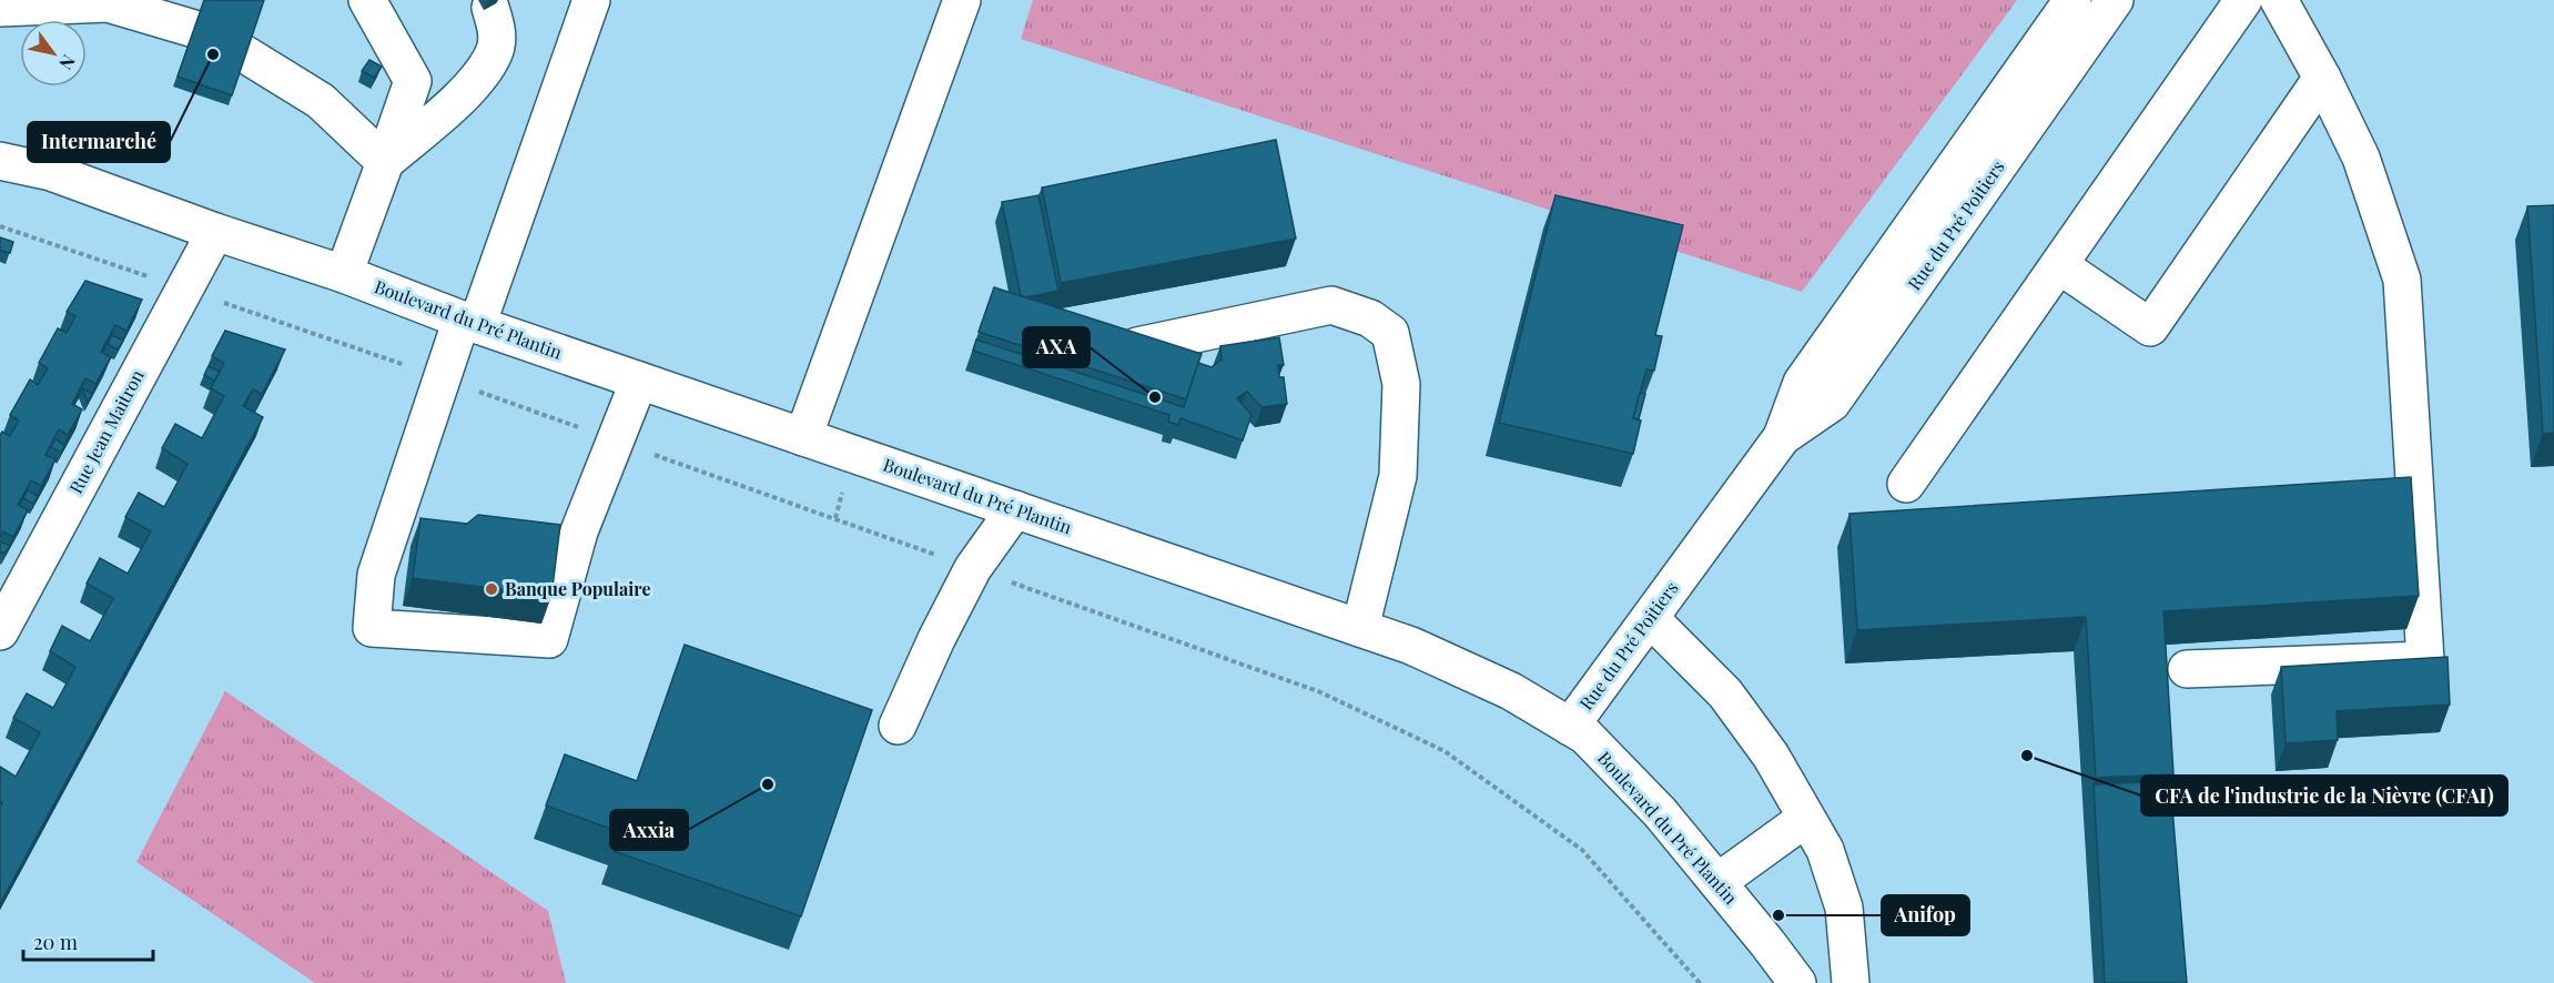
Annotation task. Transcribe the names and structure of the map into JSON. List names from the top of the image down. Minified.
{"streets":{"street":["Rue du Pré Poitiers","Boulevard du Pré Plantin","Rue Jean Maitron"]},"crossings":[["Rue du Pré Poitiers","Boulevard du Pré Plantin"],["Boulevard du Pré Plantin","Rue Jean Maitron"]],"places":["Intermarché","AXA","Banque Populaire","CFA de l'industrie de la Nièvre (CFAI)","Axxia","Anifop"],"scale_bar":"20 m","north":"bottom right"}
